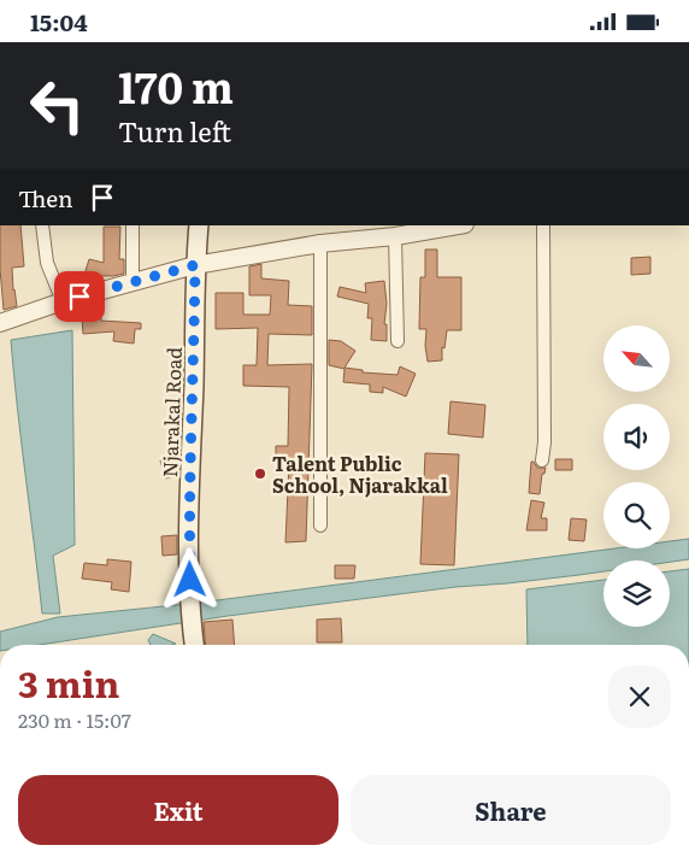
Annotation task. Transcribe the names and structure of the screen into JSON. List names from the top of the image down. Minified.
{"streets":{"main road":["Njarakal Road"]},"places":["Talent Public School, Njarakkal"],"north":"top left","page":{"status":"15:04","turn":["170 m","Turn left"],"then":"Then","heading":["3 min","230 m · 15:07"],"buttons":["Exit","Share"]}}
